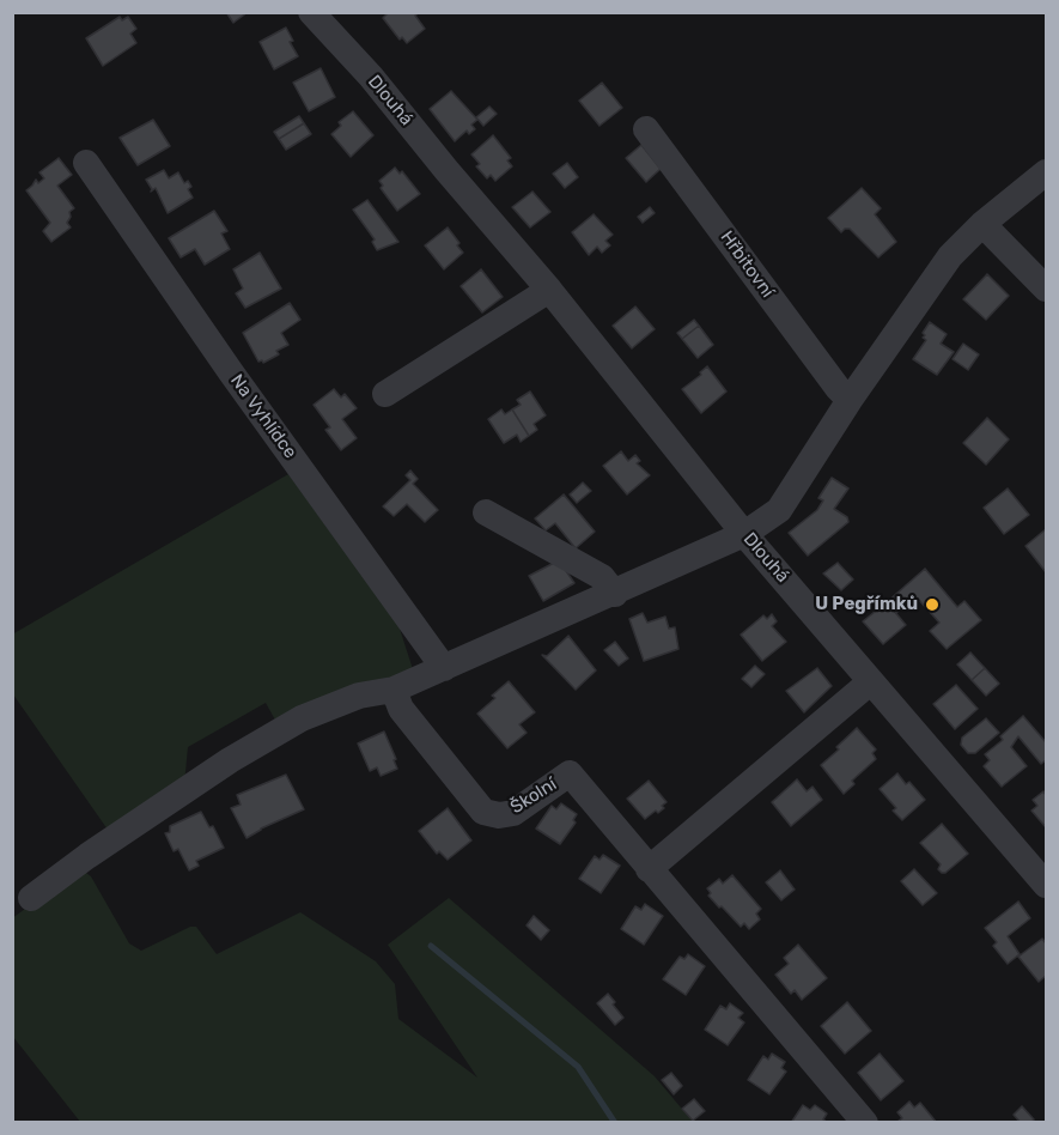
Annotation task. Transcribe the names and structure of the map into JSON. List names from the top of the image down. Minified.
{"streets":{"street":["Dlouhá","Hřbitovní","Na Vyhlídce","Školní"]},"places":["U Pegřímků"]}
